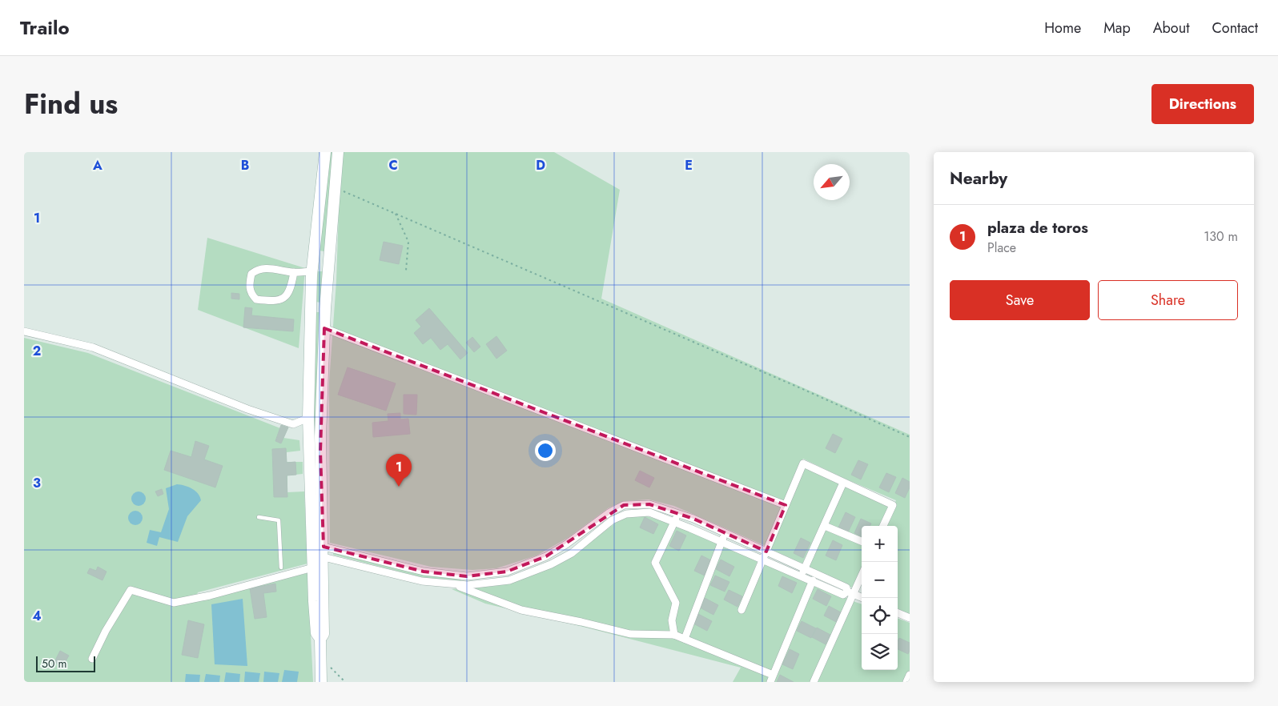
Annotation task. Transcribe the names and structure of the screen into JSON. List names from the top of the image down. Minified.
{"scale_bar":"50 m","north":"bottom left","page":{"header":"Trailo","nav":["Home","Map","About","Contact"],"title":"Find us","buttons":["Directions",["Save","Share"]],"heading":"Nearby","list":[{"mark":"1","name":"plaza de toros","note":"Place","value":"130 m"}],"pins":"1","map_buttons":["+","−"],"scale":"50 m"},"grid":{"columns":["A","B","C","D","E"],"rows":["1","2","3","4"]}}
